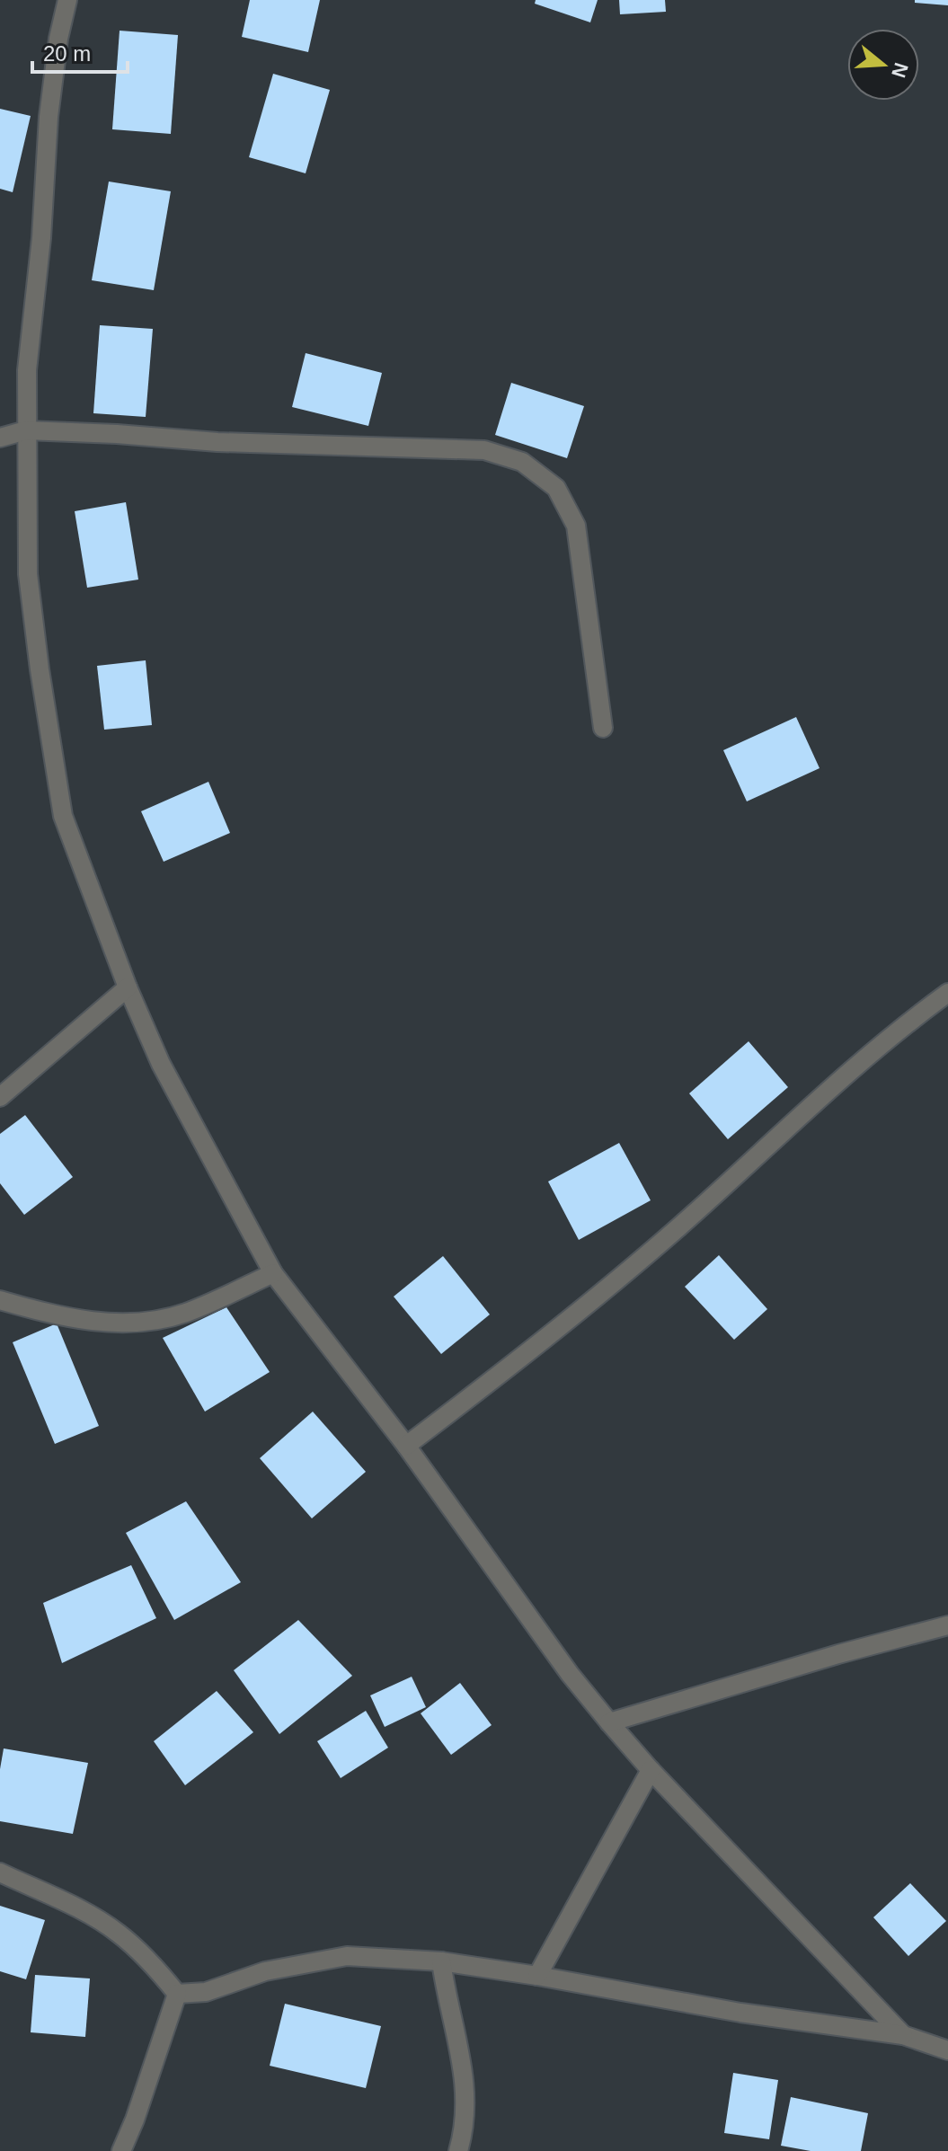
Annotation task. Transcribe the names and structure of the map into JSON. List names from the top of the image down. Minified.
{"scale_bar":"20 m","north":"right"}
